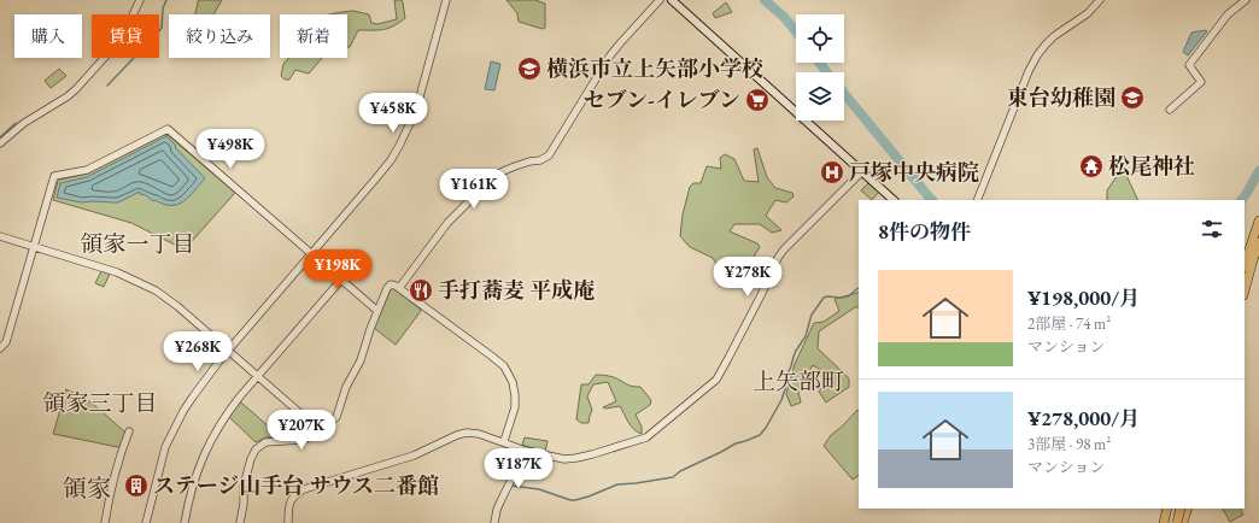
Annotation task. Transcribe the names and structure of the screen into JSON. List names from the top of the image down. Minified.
{"districts":["領家一丁目","上矢部町","領家三丁目","領家"],"places":{"school or university":["横浜市立上矢部小学校","東台幼稚園"],"supermarket":["セブン-イレブン"],"temple":["松尾神社"],"hospital":["戸塚中央病院"],"restaurant":["手打蕎麦 平成庵"],"building":["ステージ山手台 サウス二番館"]},"page":{"chip":["購入","賃貸","絞り込み","新着"],"price":["¥458K","¥498K","¥161K","¥198K","¥278K","¥268K","¥207K","¥187K"],"heading":"8件の物件","list":[{"name":"¥198,000/月","note":"2部屋 · 74 m² · マンション"},{"name":"¥278,000/月","note":"3部屋 · 98 m² · マンション"}]}}
